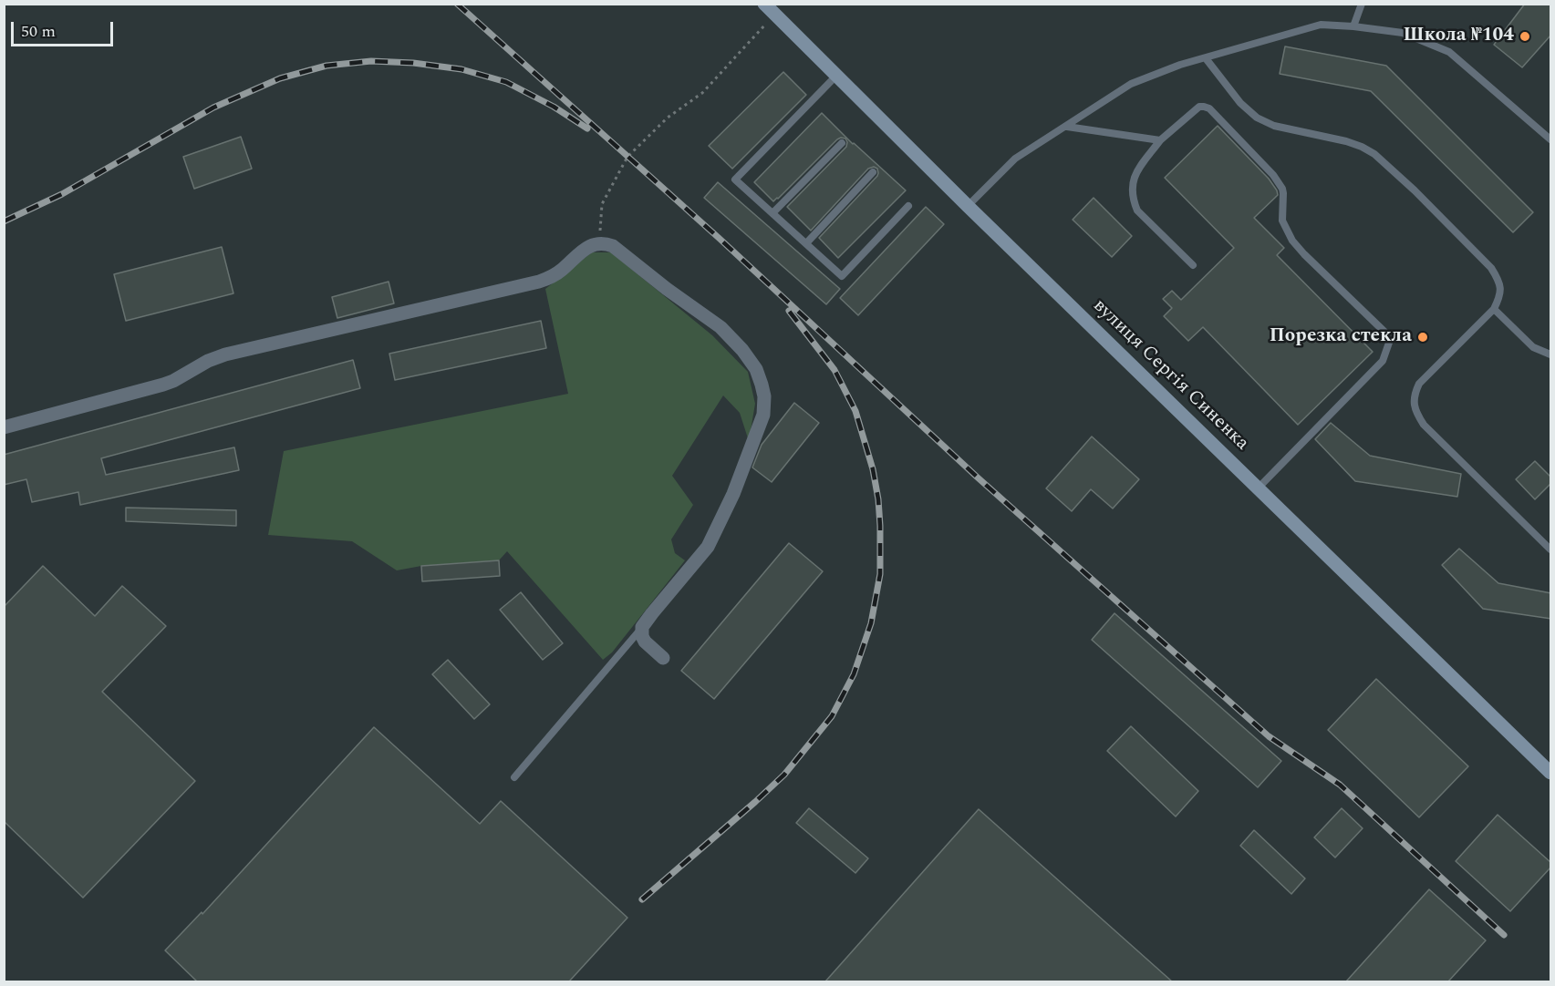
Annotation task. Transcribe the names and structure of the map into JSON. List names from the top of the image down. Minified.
{"streets":{"street":["вулиця Сергія Синенка"]},"places":["Школа №104","Порезка стекла"],"scale_bar":"50 m"}
